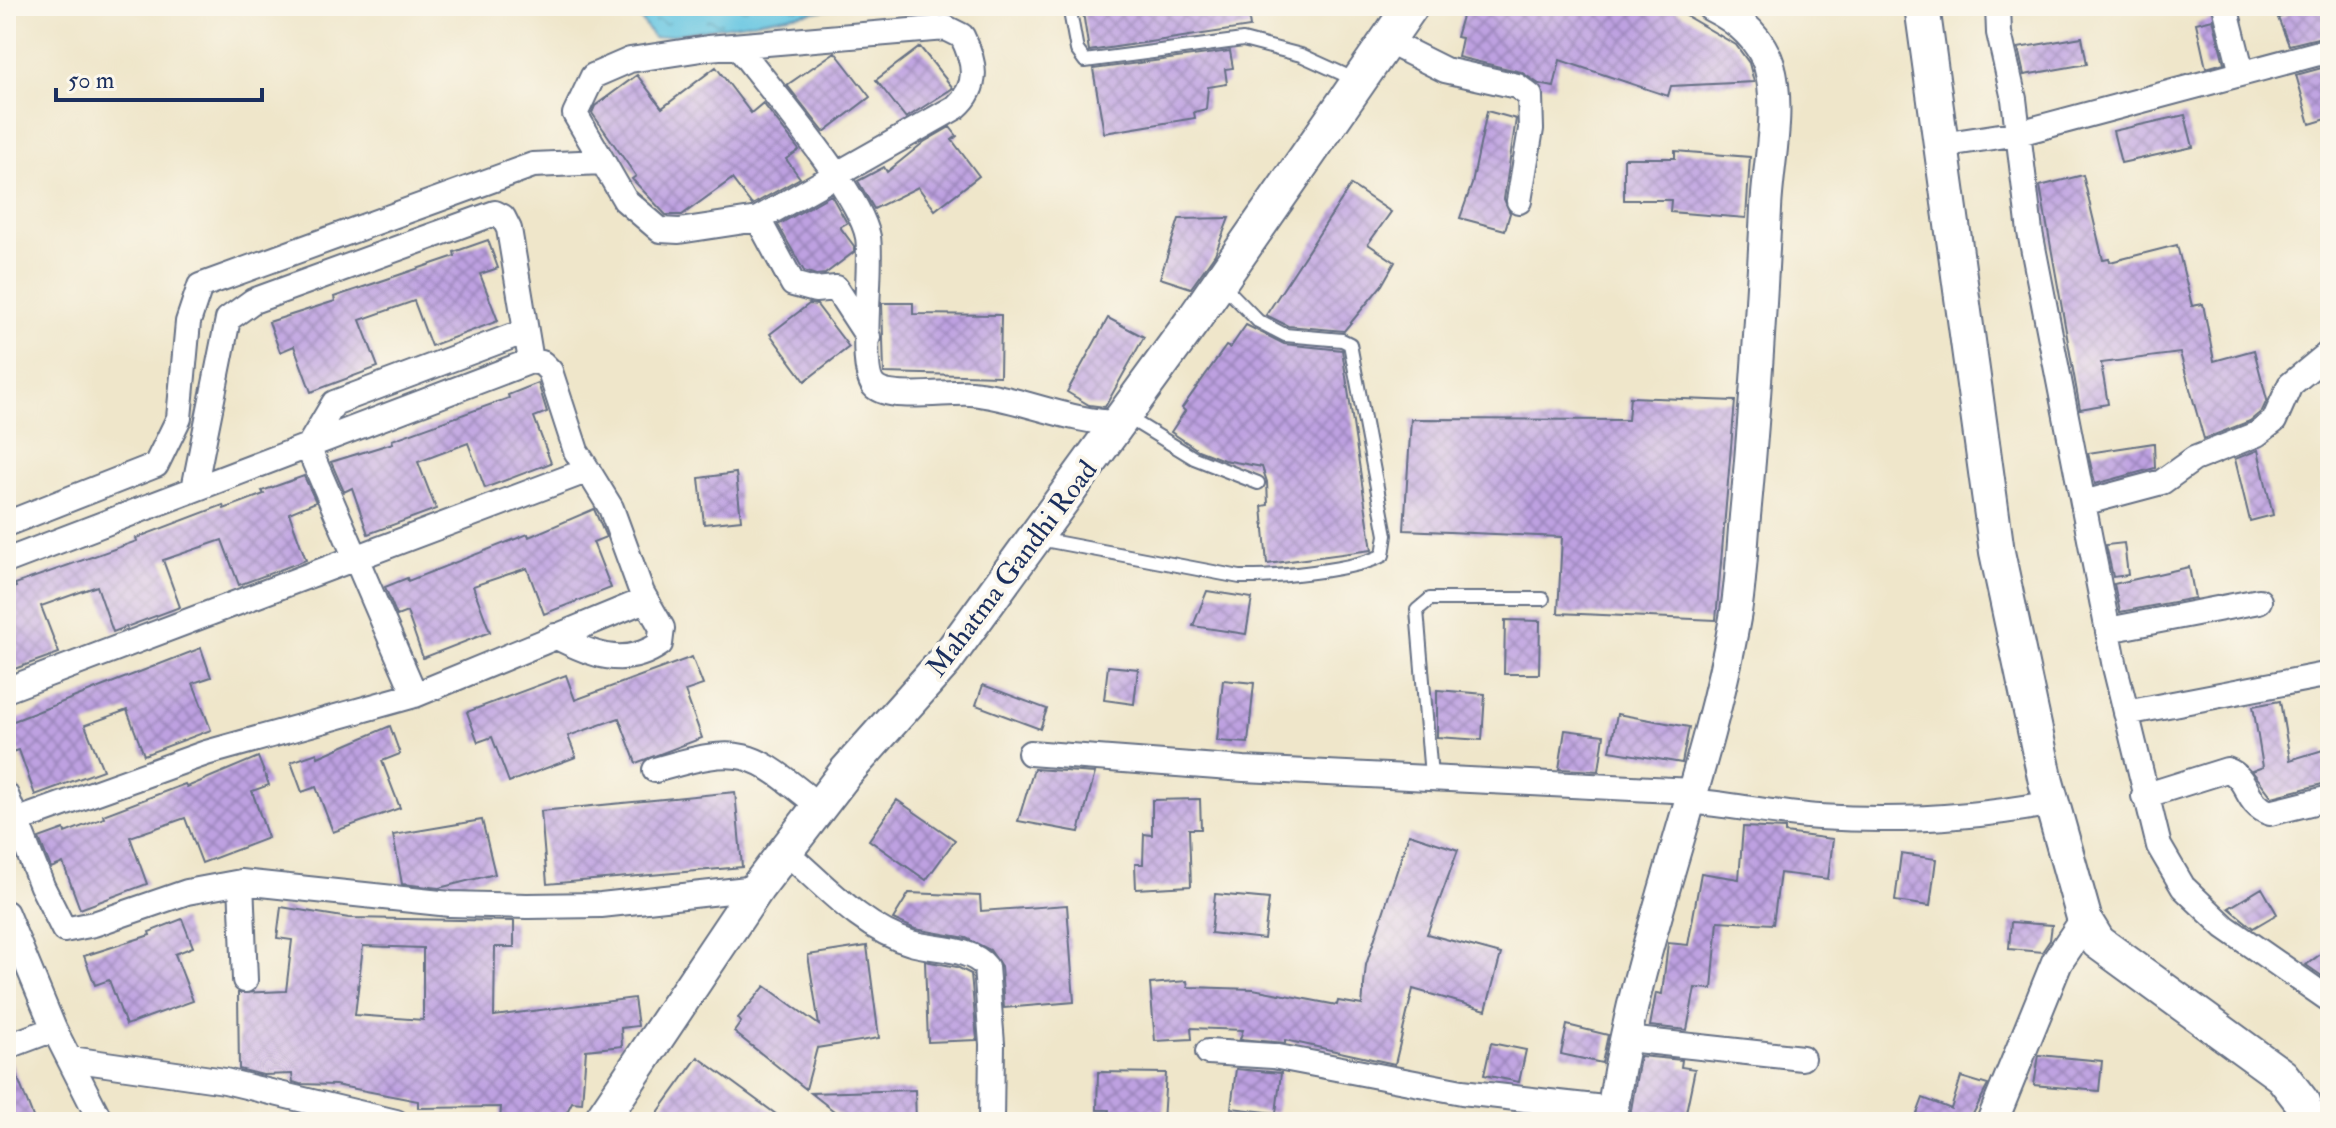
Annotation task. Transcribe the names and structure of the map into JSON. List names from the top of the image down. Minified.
{"streets":{"main road":["Mahatma Gandhi Road"]},"scale_bar":"50 m"}
